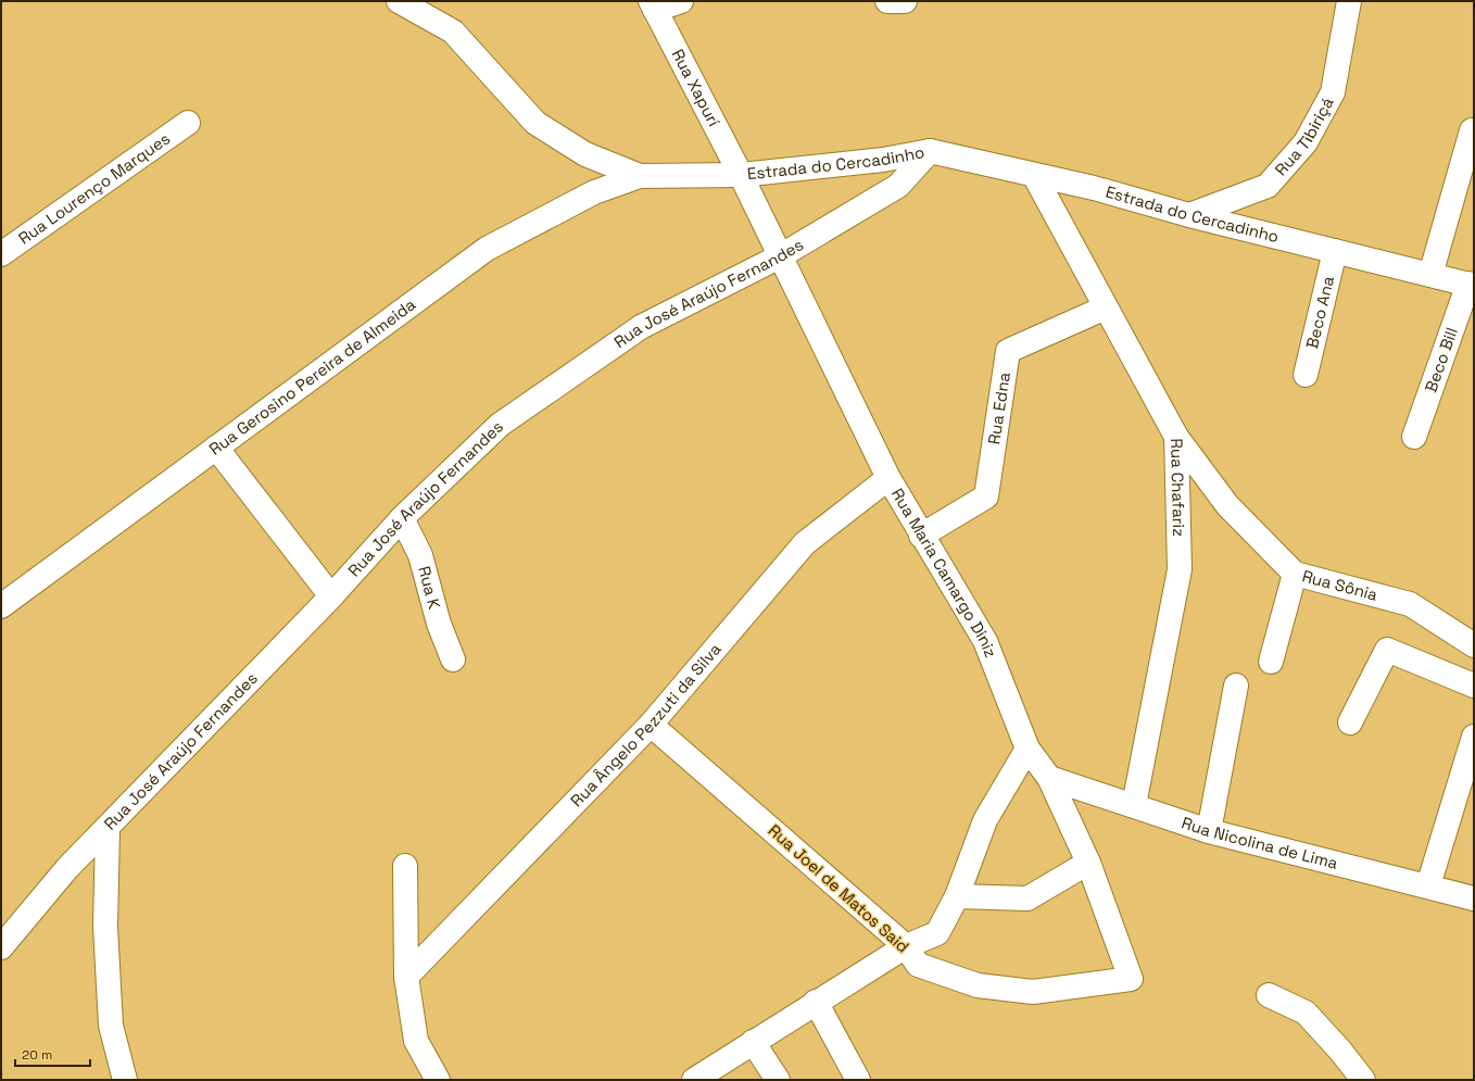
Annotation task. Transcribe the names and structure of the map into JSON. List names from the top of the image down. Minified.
{"streets":{"street":["Rua Xapurí","Rua Tibiriçá","Estrada do Cercadinho","Rua Lourenço Marques","Rua José Araújo Fernandes","Beco Ana","Beco Bill","Rua Gerosino Pereira de Almeida","Rua Edna","Rua Chafariz","Rua Maria Camargo Diniz","Rua Sônia","Rua K","Rua Ângelo Pezzuti da Silva","Rua Nicolina de Lima","Rua Joel de Matos Said"]},"crossings":[["Rua Xapurí","Estrada do Cercadinho"],["Rua Xapurí","Rua Maria Camargo Diniz"],["Rua Tibiriçá","Estrada do Cercadinho"],["Estrada do Cercadinho","Rua José Araújo Fernandes"],["Estrada do Cercadinho","Beco Ana"],["Estrada do Cercadinho","Beco Bill"],["Estrada do Cercadinho","Rua Gerosino Pereira de Almeida"],["Estrada do Cercadinho","Rua Chafariz"],["Estrada do Cercadinho","Rua Maria Camargo Diniz"],["Rua José Araújo Fernandes","Rua Maria Camargo Diniz"],["Rua José Araújo Fernandes","Rua K"],["Rua Edna","Rua Chafariz"],["Rua Edna","Rua Maria Camargo Diniz"],["Rua Chafariz","Rua Sônia"],["Rua Chafariz","Rua Nicolina de Lima"],["Rua Maria Camargo Diniz","Rua Ângelo Pezzuti da Silva"],["Rua Maria Camargo Diniz","Rua Nicolina de Lima"],["Rua Maria Camargo Diniz","Rua Joel de Matos Said"],["Rua Ângelo Pezzuti da Silva","Rua Joel de Matos Said"]],"scale_bar":"20 m"}
